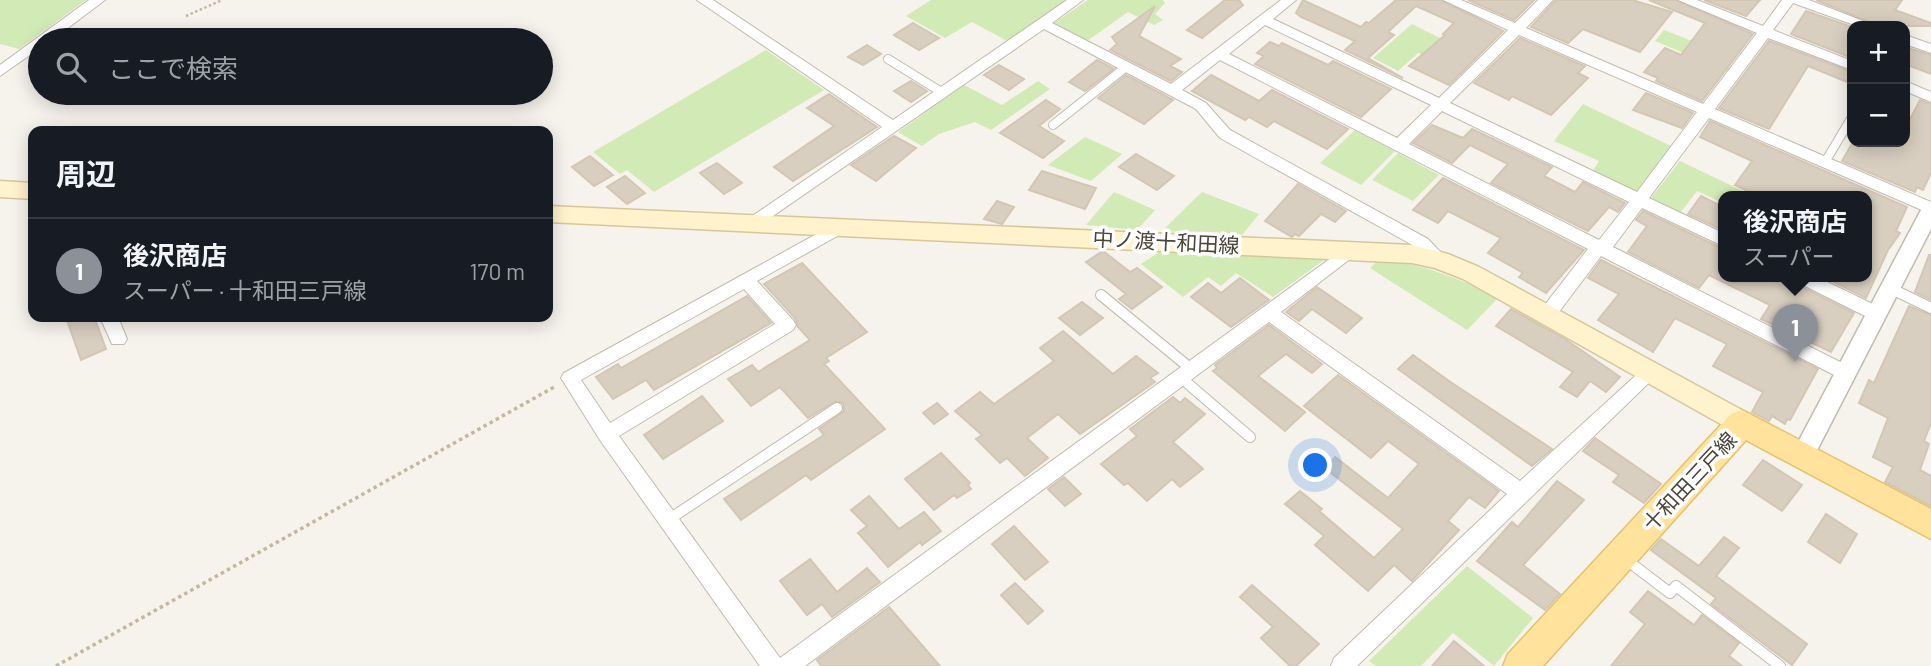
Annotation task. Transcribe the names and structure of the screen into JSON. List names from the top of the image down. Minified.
{"streets":{"main road":["中ノ渡十和田線","十和田三戸線"]},"crossings":[["中ノ渡十和田線","十和田三戸線"]],"page":{"map_buttons":["+","−"],"search":"ここで検索","heading":"周辺","popup":["後沢商店","スーパー"],"list":[{"mark":"1","name":"後沢商店","note":"スーパー · 十和田三戸線","value":"170 m"}],"pins":"1"}}
